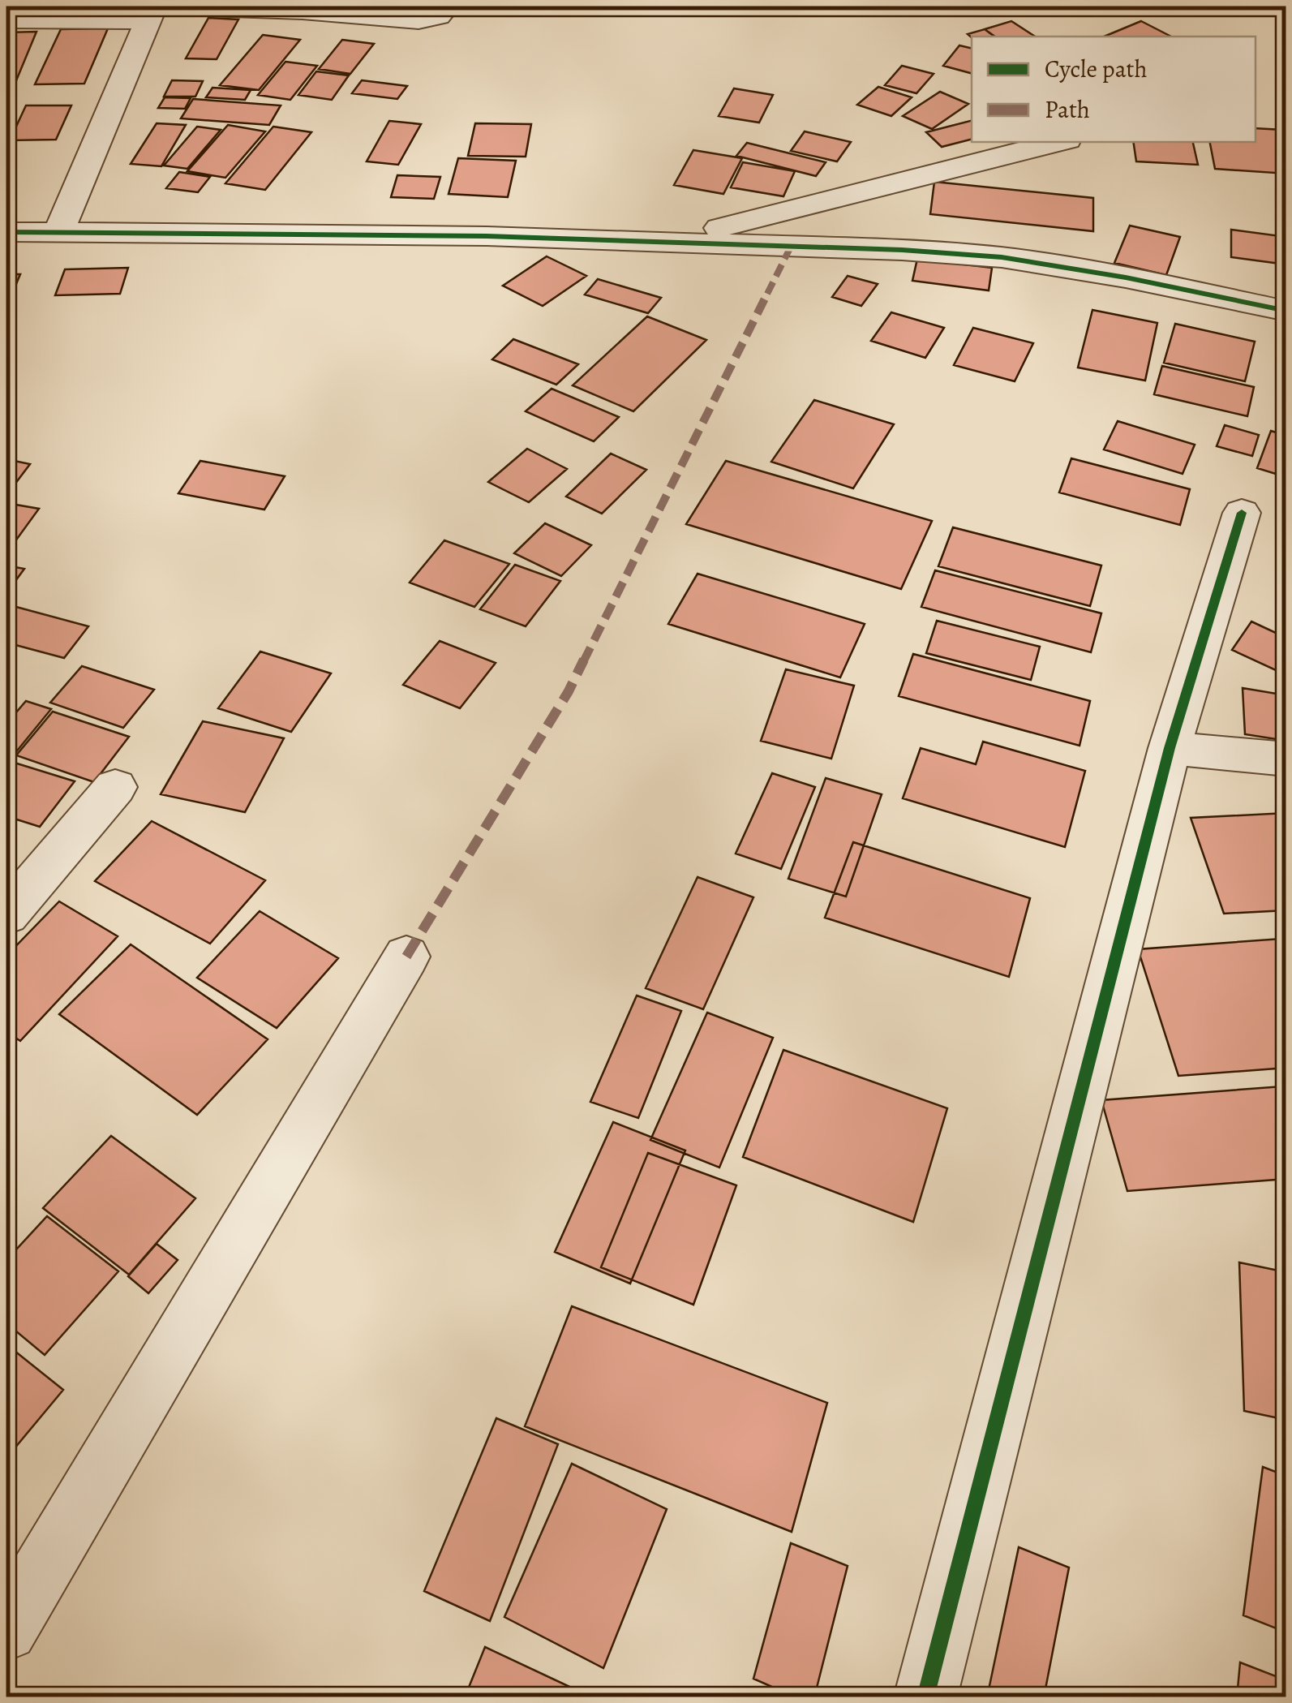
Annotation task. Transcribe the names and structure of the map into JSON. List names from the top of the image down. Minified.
{"legend":["Cycle path","Path"]}
